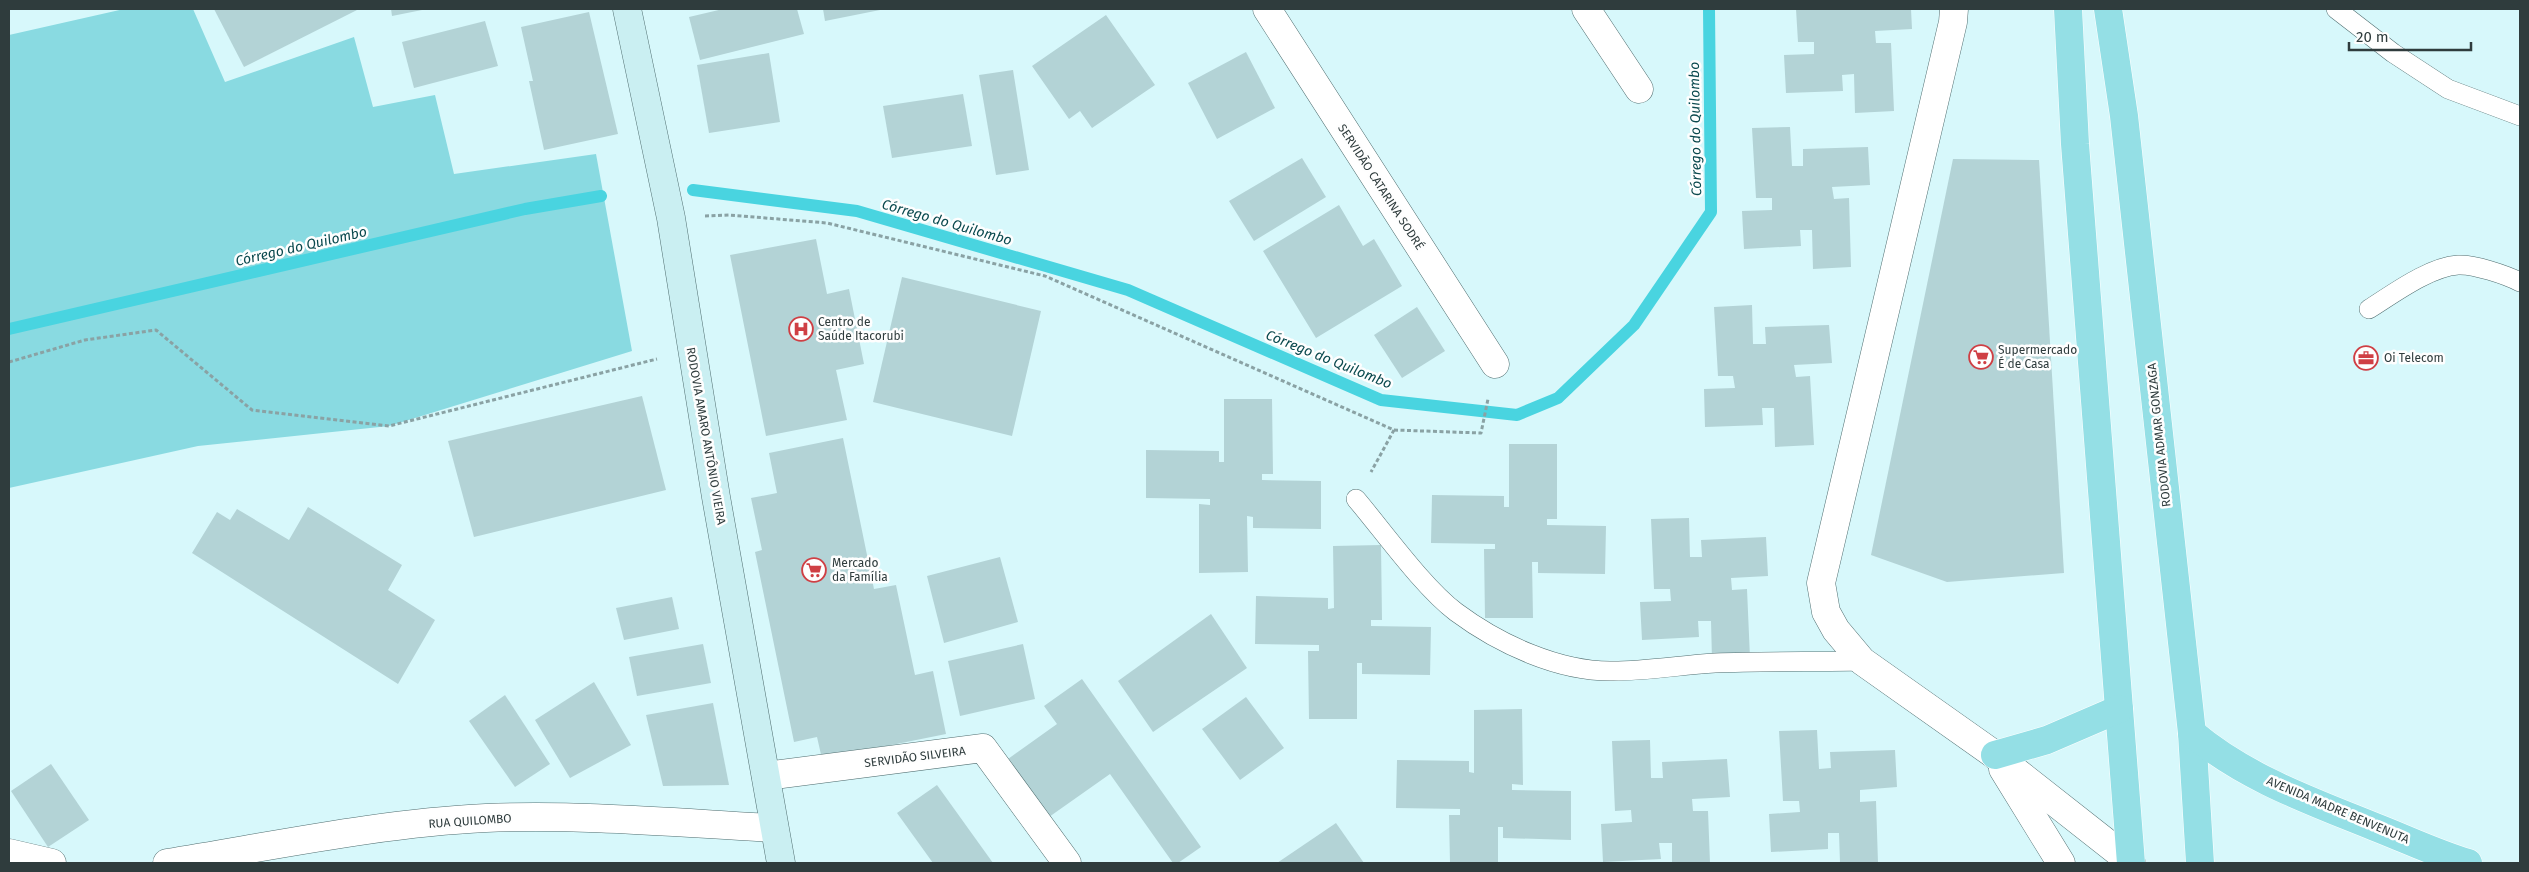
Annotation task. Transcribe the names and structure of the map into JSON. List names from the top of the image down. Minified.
{"streets":{"main road":["RODOVIA ADMAR GONZAGA","RODOVIA AMARO ANTÔNIO VIEIRA","AVENIDA MADRE BENVENUTA"],"street":["SERVIDÃO CATARINA SODRÉ","SERVIDÃO SILVEIRA","RUA QUILOMBO"]},"crossings":[["RODOVIA ADMAR GONZAGA","AVENIDA MADRE BENVENUTA"],["RODOVIA AMARO ANTÔNIO VIEIRA","SERVIDÃO SILVEIRA"],["RODOVIA AMARO ANTÔNIO VIEIRA","RUA QUILOMBO"]],"water":["Córrego do Quilombo"],"places":{"hospital":["Centro de Saúde Itacorubi"],"supermarket":["Supermercado É de Casa","Mercado da Família"],"office":["Oi Telecom"]},"scale_bar":"20 m"}
